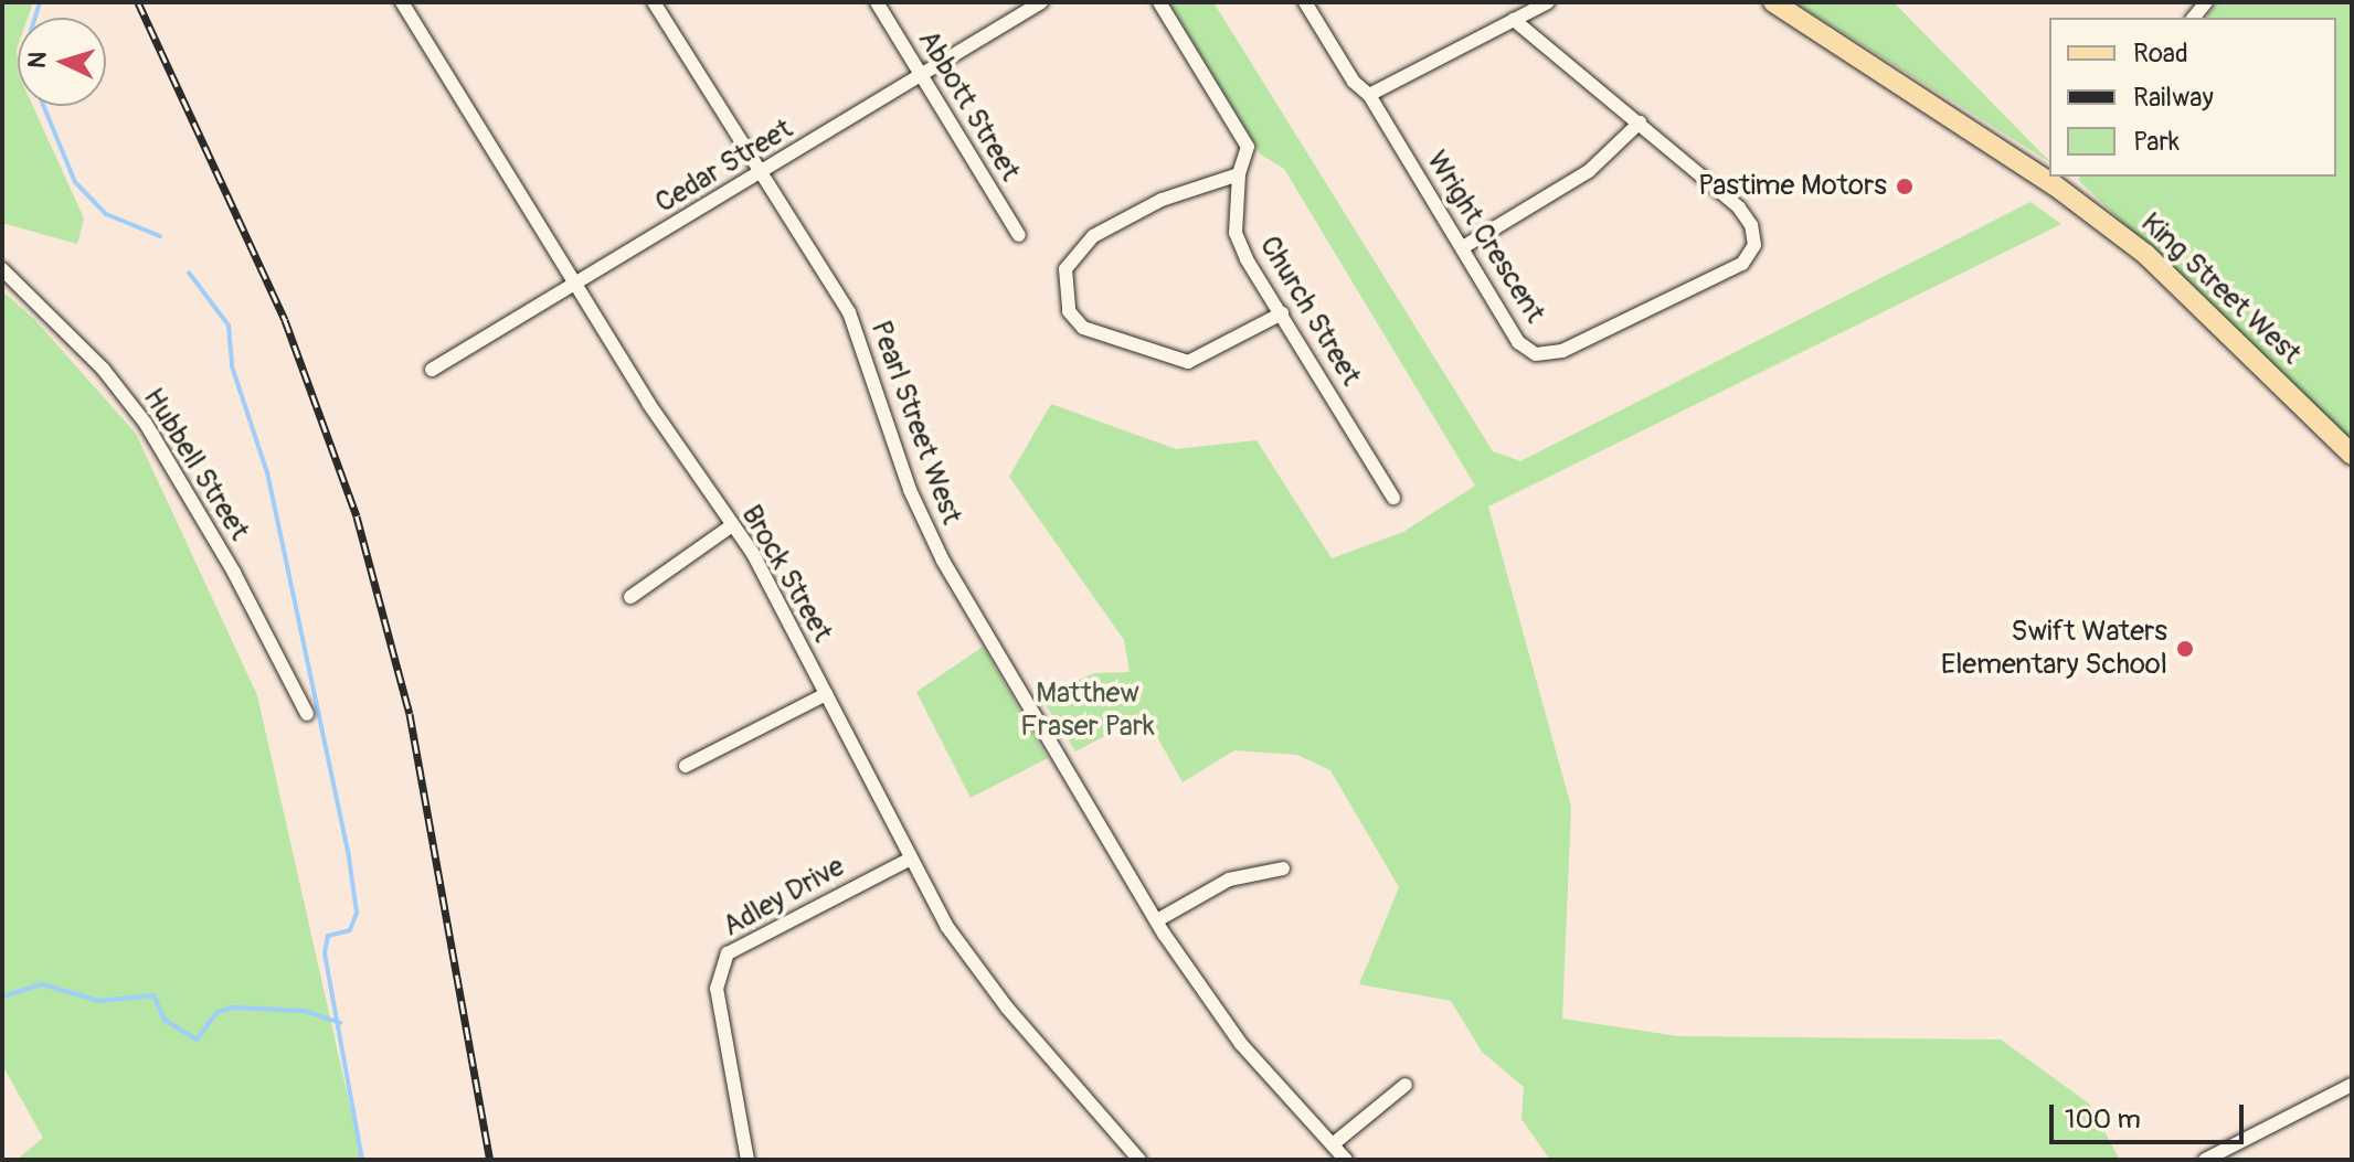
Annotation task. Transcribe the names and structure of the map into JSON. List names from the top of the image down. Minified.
{"streets":{"main road":["King Street West"],"street":["Abbott Street","Cedar Street","Wright Crescent","Church Street","Pearl Street West","Hubbell Street","Brock Street","Adley Drive"]},"crossings":[["Abbott Street","Cedar Street"],["Cedar Street","Pearl Street West"],["Cedar Street","Brock Street"],["Brock Street","Adley Drive"]],"parks":["Matthew Fraser Park"],"places":["Pastime Motors","Swift Waters Elementary School"],"legend":["Road","Railway","Park"],"scale_bar":"100 m","north":"left"}
